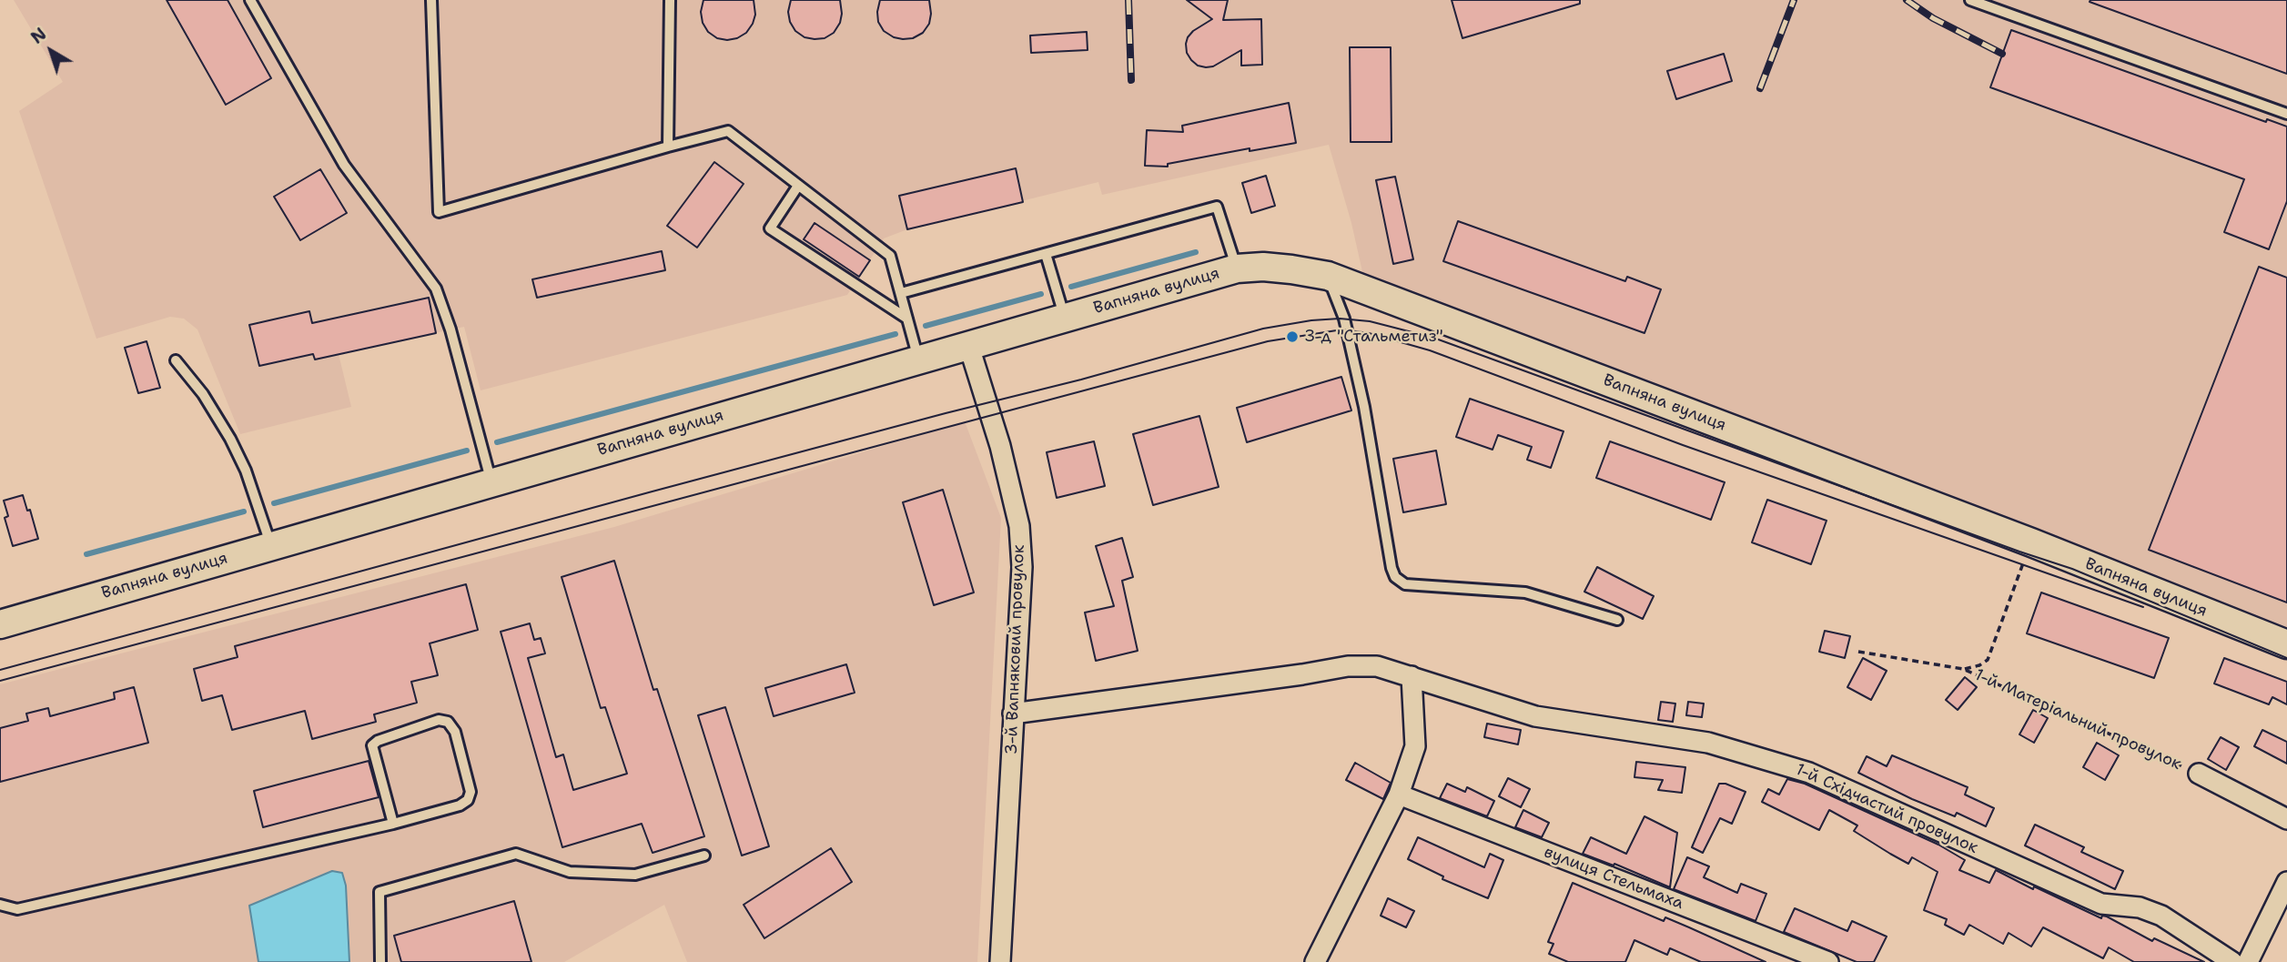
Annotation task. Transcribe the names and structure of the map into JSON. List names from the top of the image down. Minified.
{"streets":{"street":["Вапняна вулиця","3-й Вапняковий провулок","1-й Матеріальний провулок","1-й Східчастий провулок","вулиця Стельмаха"]},"crossings":[["Вапняна вулиця","3-й Вапняковий провулок"],["3-й Вапняковий провулок","1-й Східчастий провулок"]],"places":["З-д \"Стальметиз\""],"north":"top left"}
